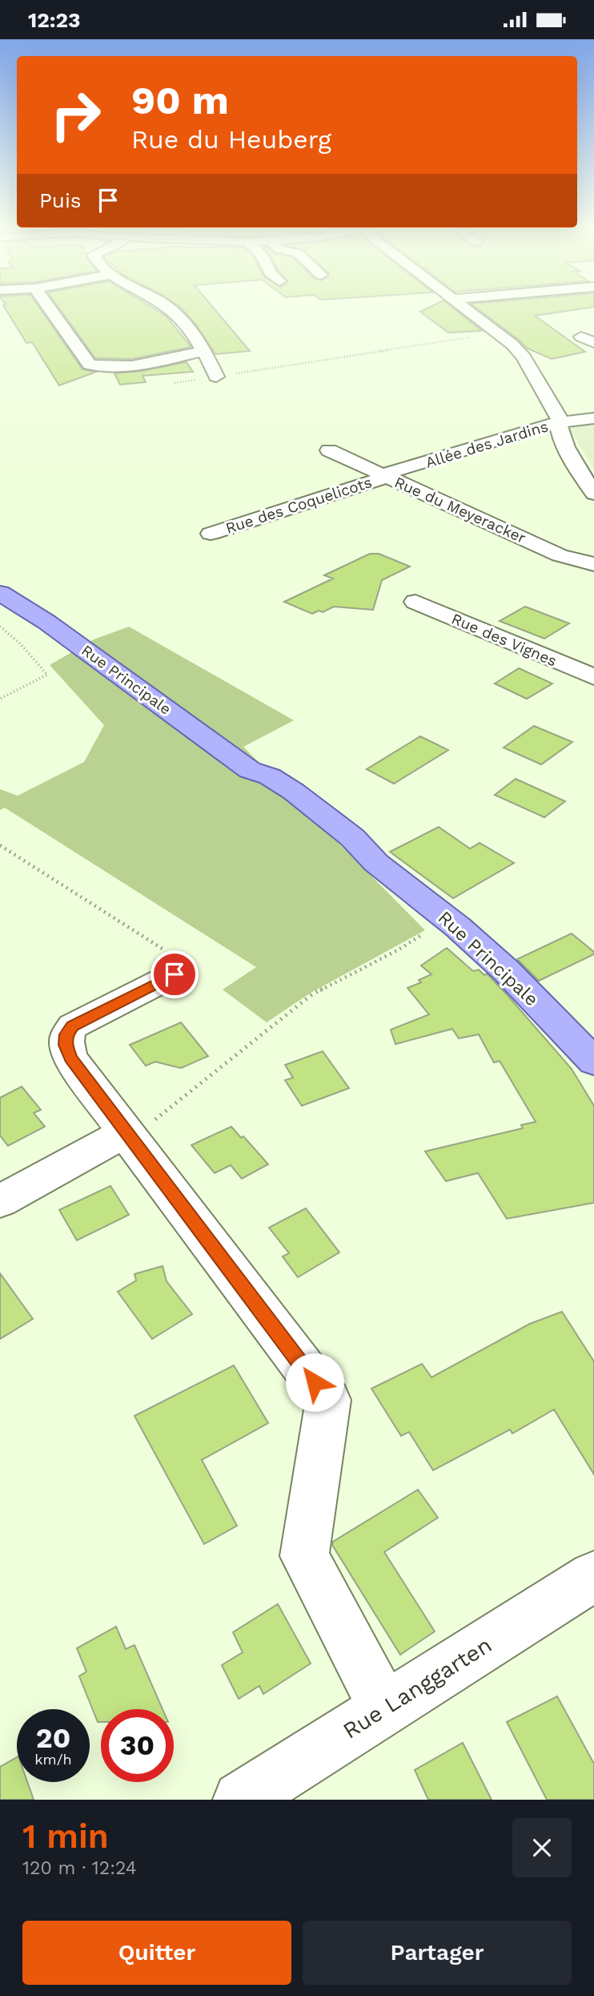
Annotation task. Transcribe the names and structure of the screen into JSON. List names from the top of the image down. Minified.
{"streets":{"main road":["Rue Principale"],"street":["Allée des Jardins","Rue des Coquelicots","Rue du Meyeracker","Rue des Vignes","Rue Langgarten"]},"crossings":[["Allée des Jardins","Rue des Coquelicots"],["Allée des Jardins","Rue du Meyeracker"],["Rue des Coquelicots","Rue du Meyeracker"]],"page":{"status":"12:23","turn":["90 m","Rue du Heuberg"],"then":"Puis","speed":"20 km/h","limit":"30","heading":["1 min","120 m · 12:24"],"buttons":["Quitter","Partager"]}}
